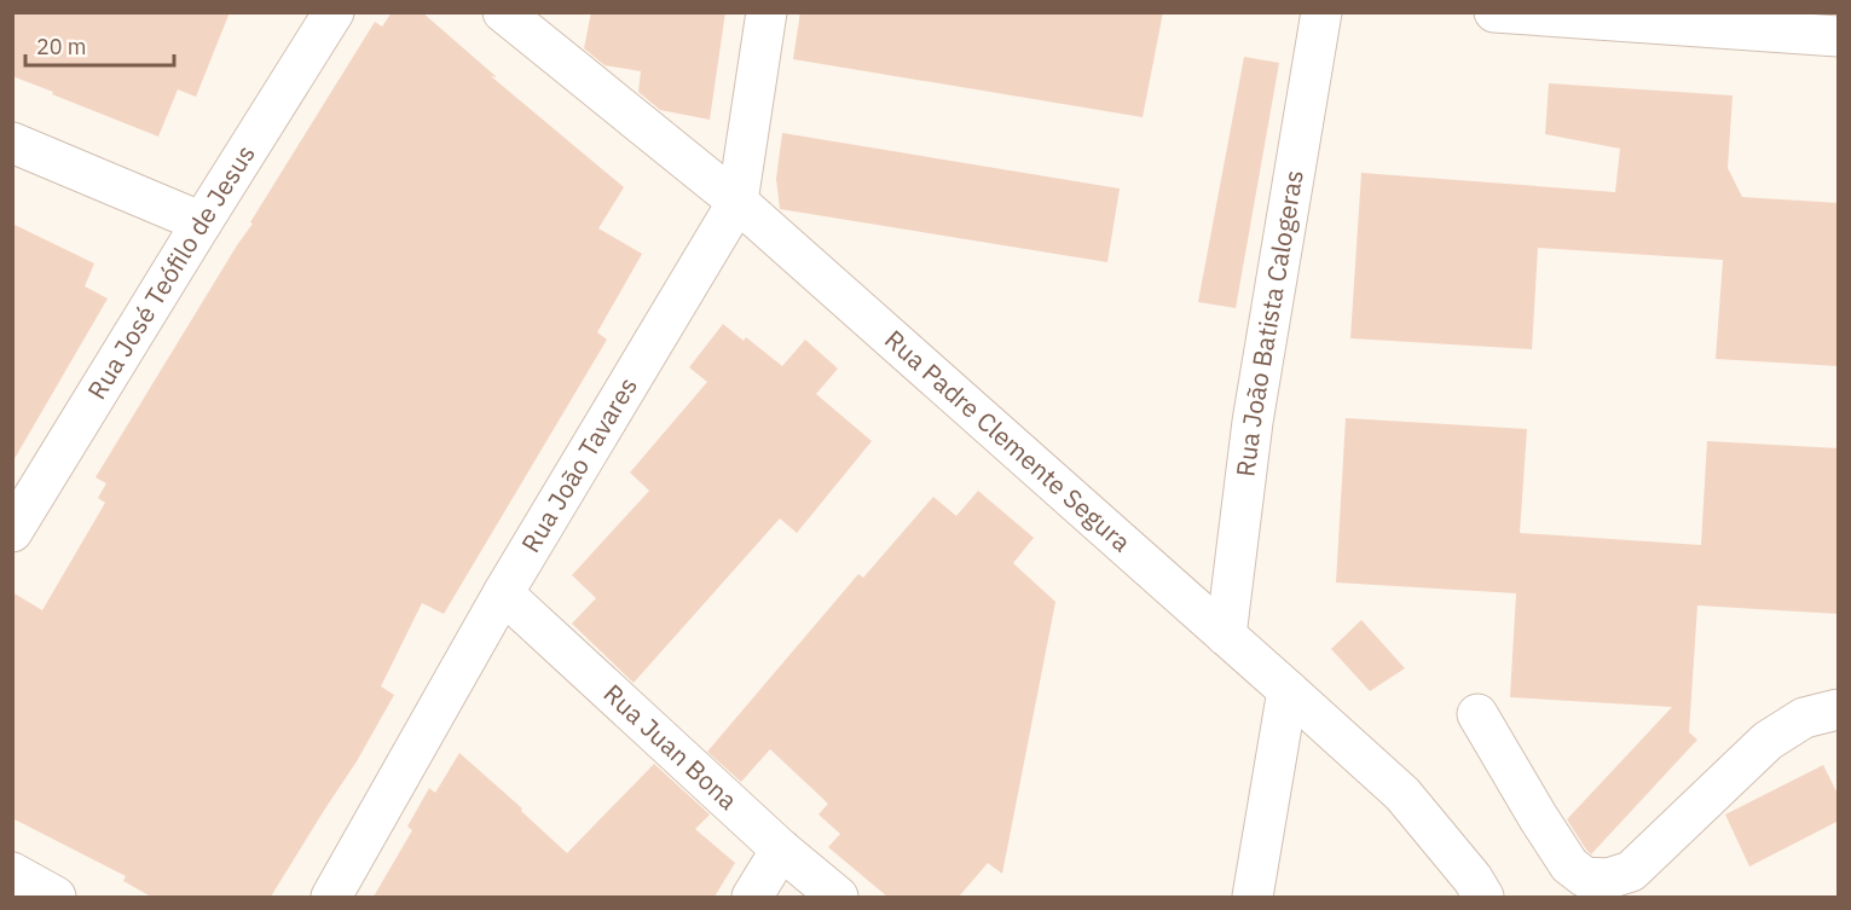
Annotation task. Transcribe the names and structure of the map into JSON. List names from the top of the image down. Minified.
{"streets":{"street":["Rua José Teófilo de Jesus","Rua João Batista Calogeras","Rua Padre Clemente Segura","Rua João Tavares","Rua Juan Bona"]},"crossings":[["Rua João Batista Calogeras","Rua Padre Clemente Segura"],["Rua Padre Clemente Segura","Rua João Tavares"],["Rua João Tavares","Rua Juan Bona"]],"scale_bar":"20 m"}
